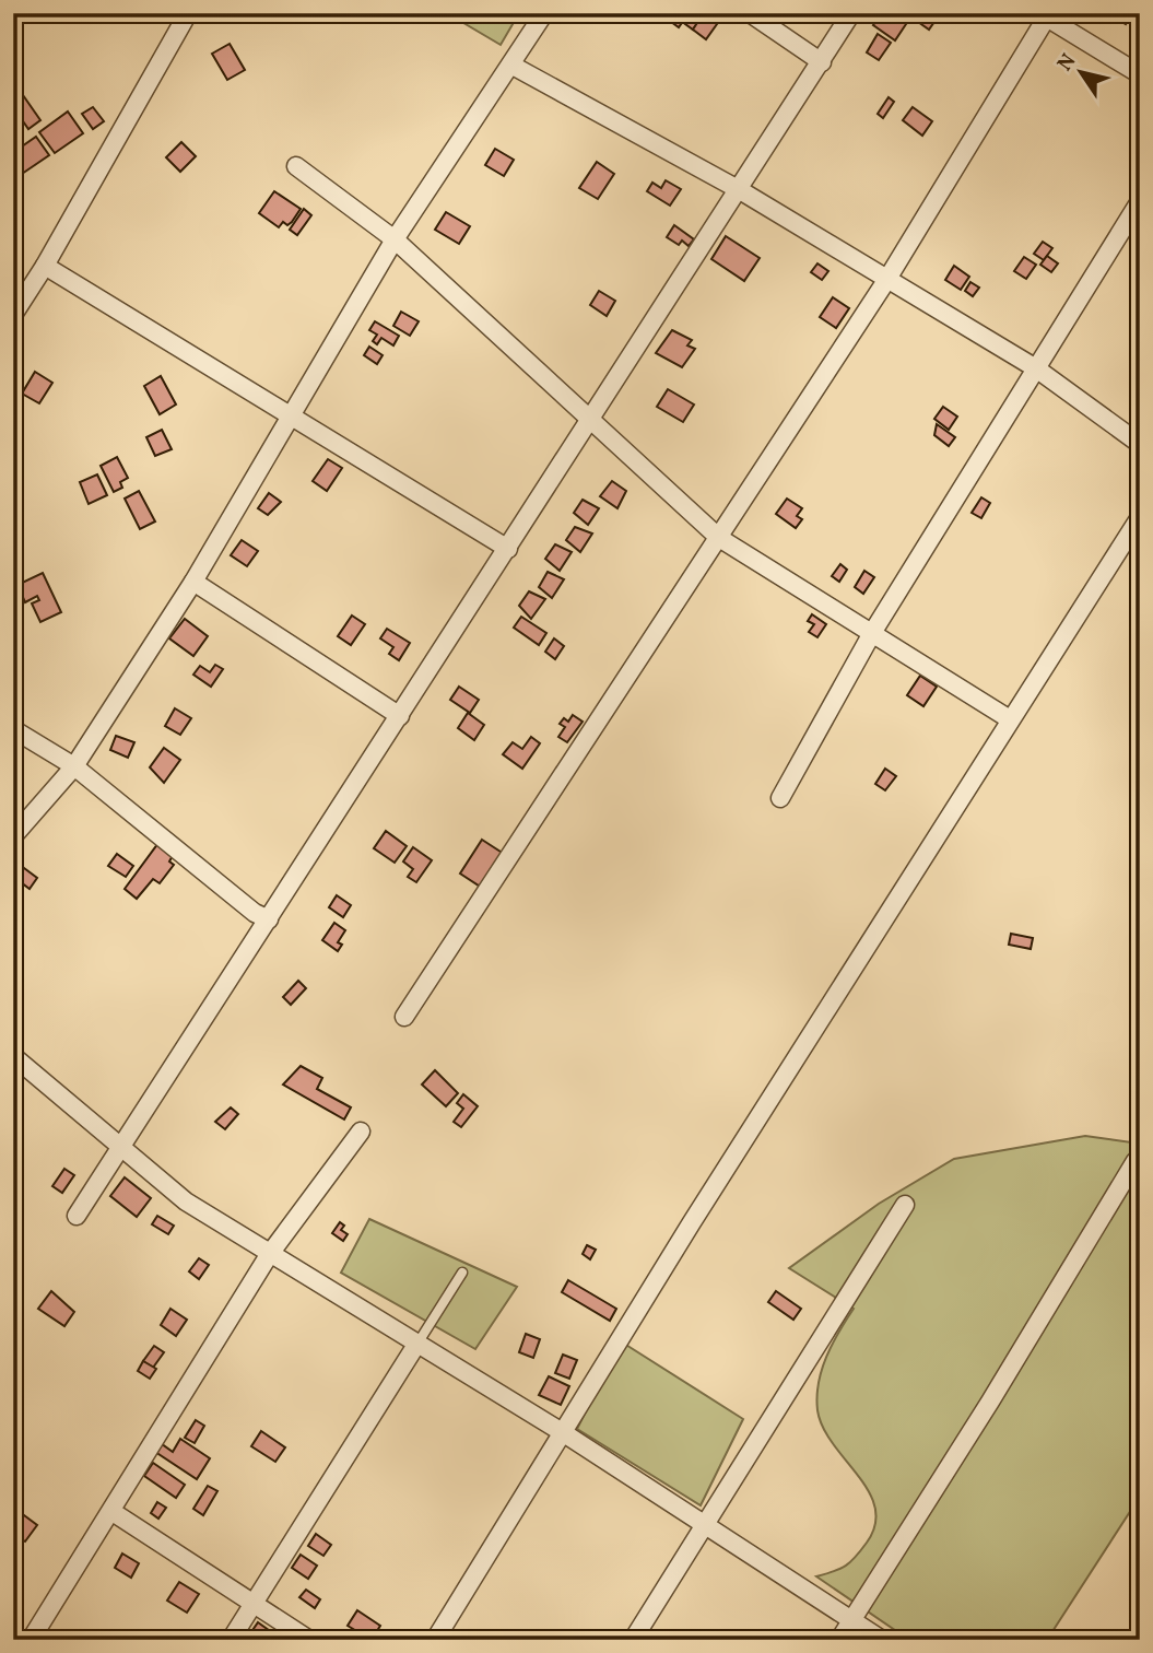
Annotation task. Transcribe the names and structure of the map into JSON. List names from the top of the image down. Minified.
{"north":"top left"}
